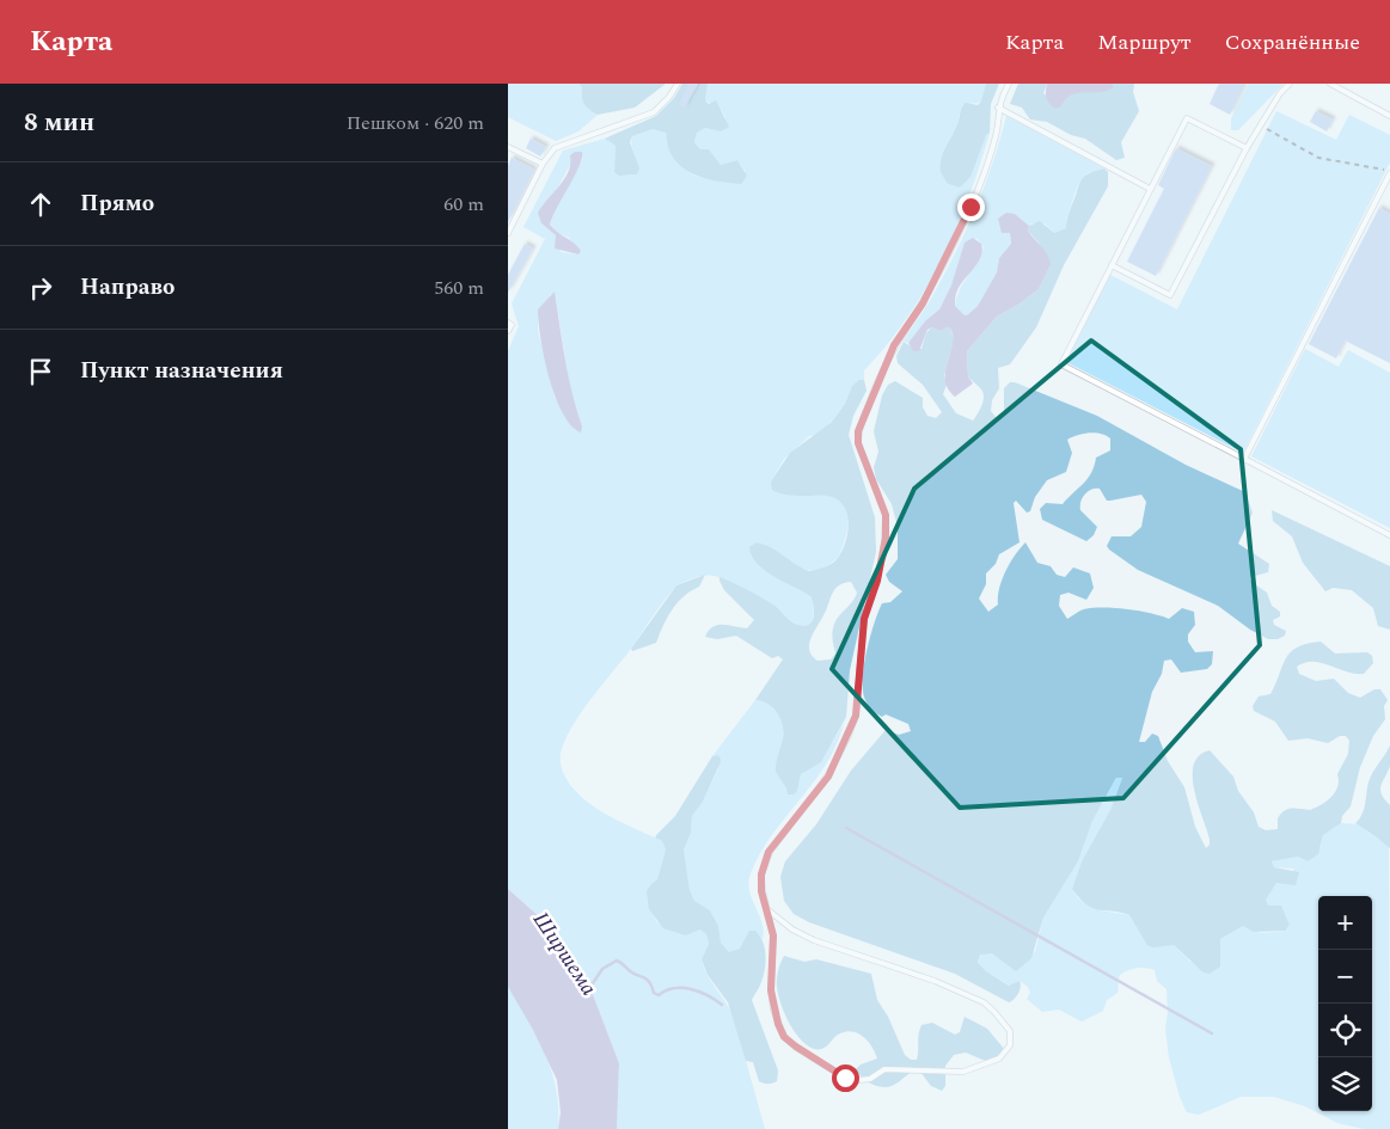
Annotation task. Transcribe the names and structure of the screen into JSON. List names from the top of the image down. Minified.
{"water":["Ширшема"],"page":{"header":"Карта","nav":["Карта","Маршрут","Сохранённые"],"heading":["8 мин","Пешком · 620 m"],"list":[["Прямо","60 m"],["Направо","560 m"],"Пункт назначения"],"map_buttons":["+","−"]}}
